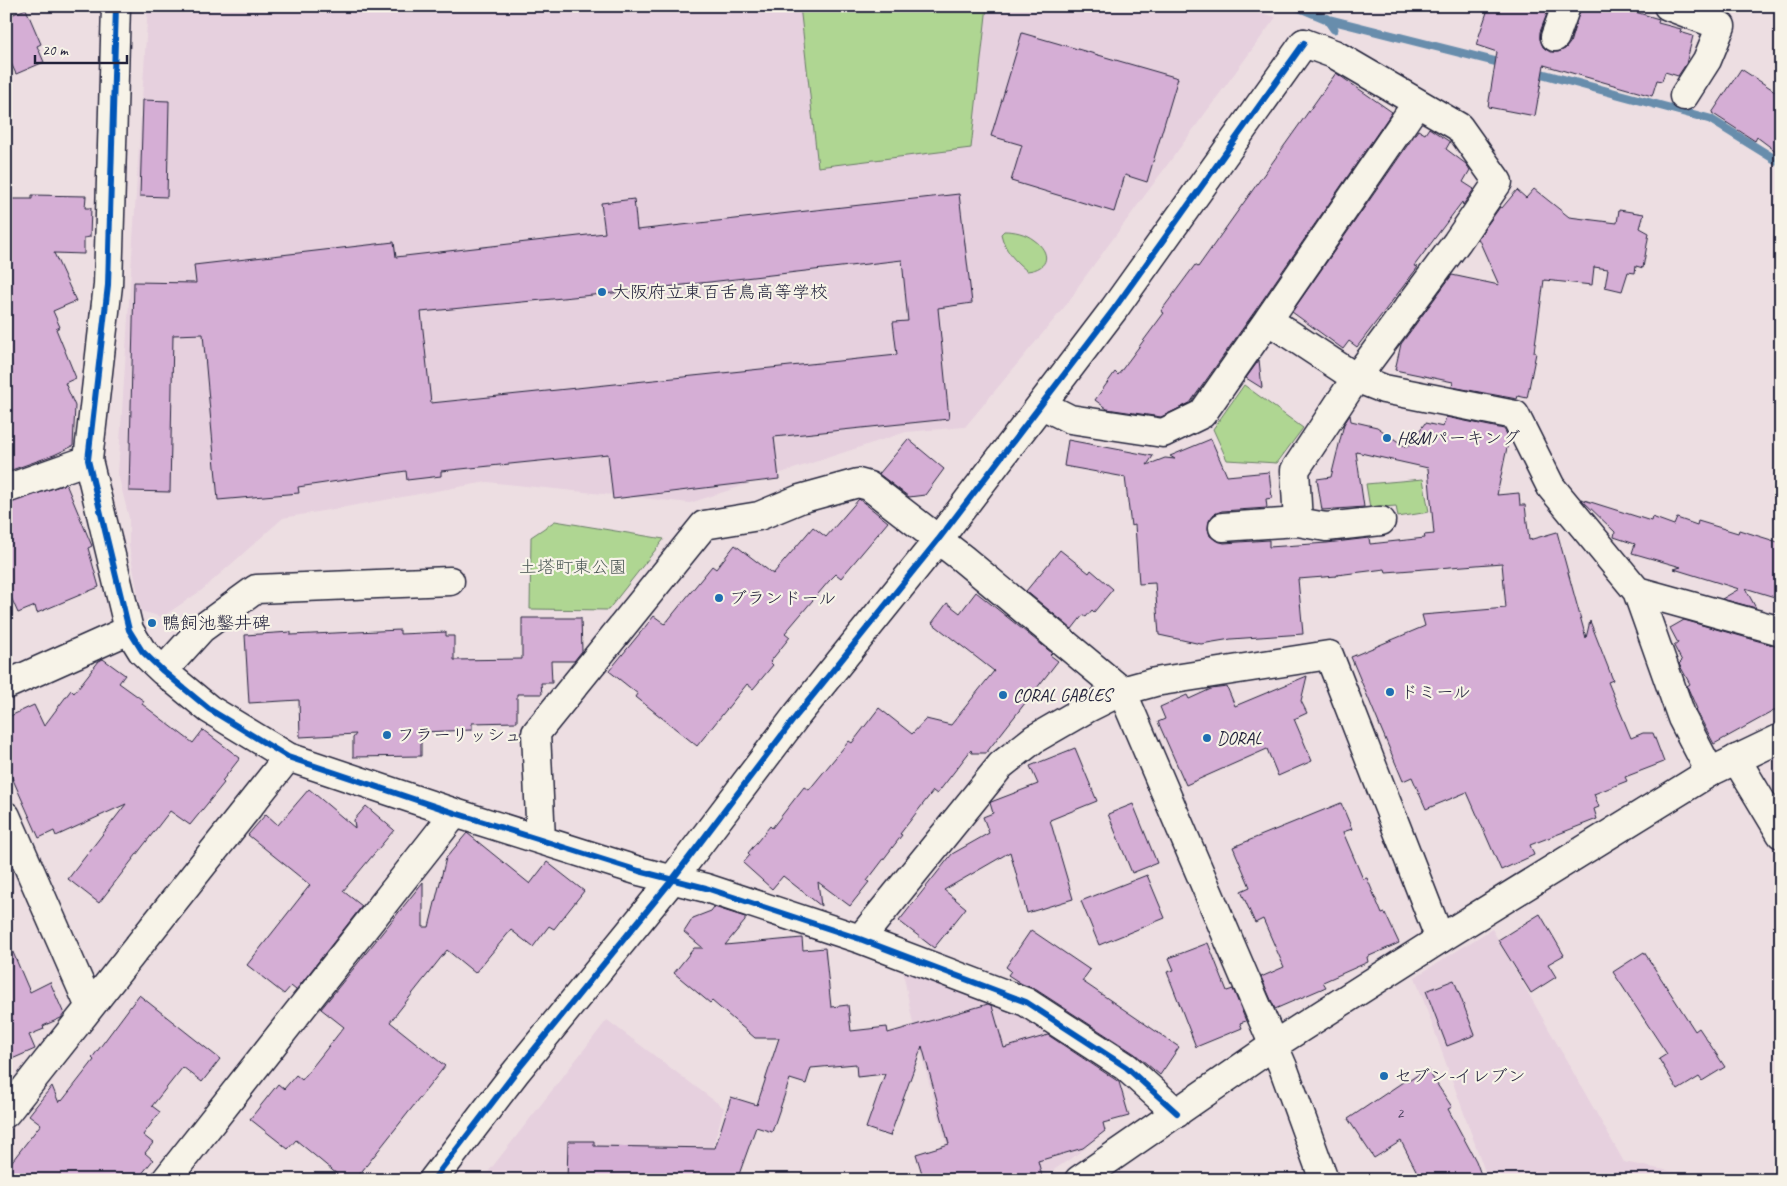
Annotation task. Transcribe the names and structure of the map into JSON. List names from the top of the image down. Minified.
{"parks":["土塔町東公園"],"places":["大阪府立東百舌鳥高等学校","H&Mパーキング","ブランドール","鴨飼池鑿井碑","ドミール","CORAL GABLES","フラーリッシュ","DORAL","セブン-イレブン"],"house_numbers":["2"],"scale_bar":"20 m"}
